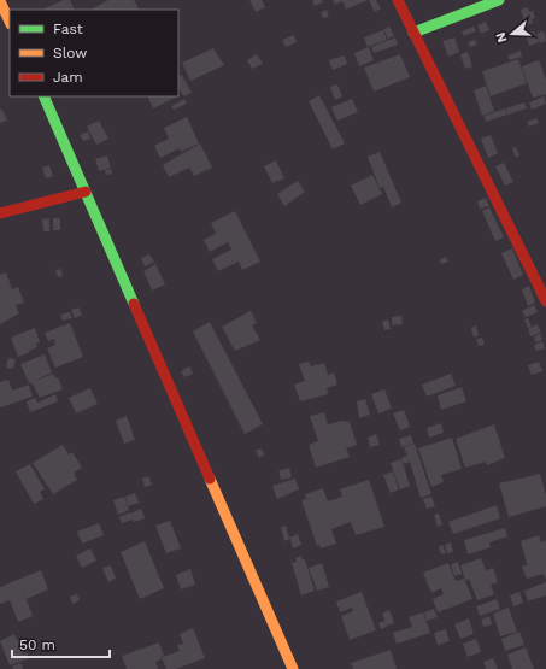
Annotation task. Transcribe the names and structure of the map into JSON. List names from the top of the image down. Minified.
{"legend":["Fast","Slow","Jam"],"scale_bar":"50 m","north":"left"}
